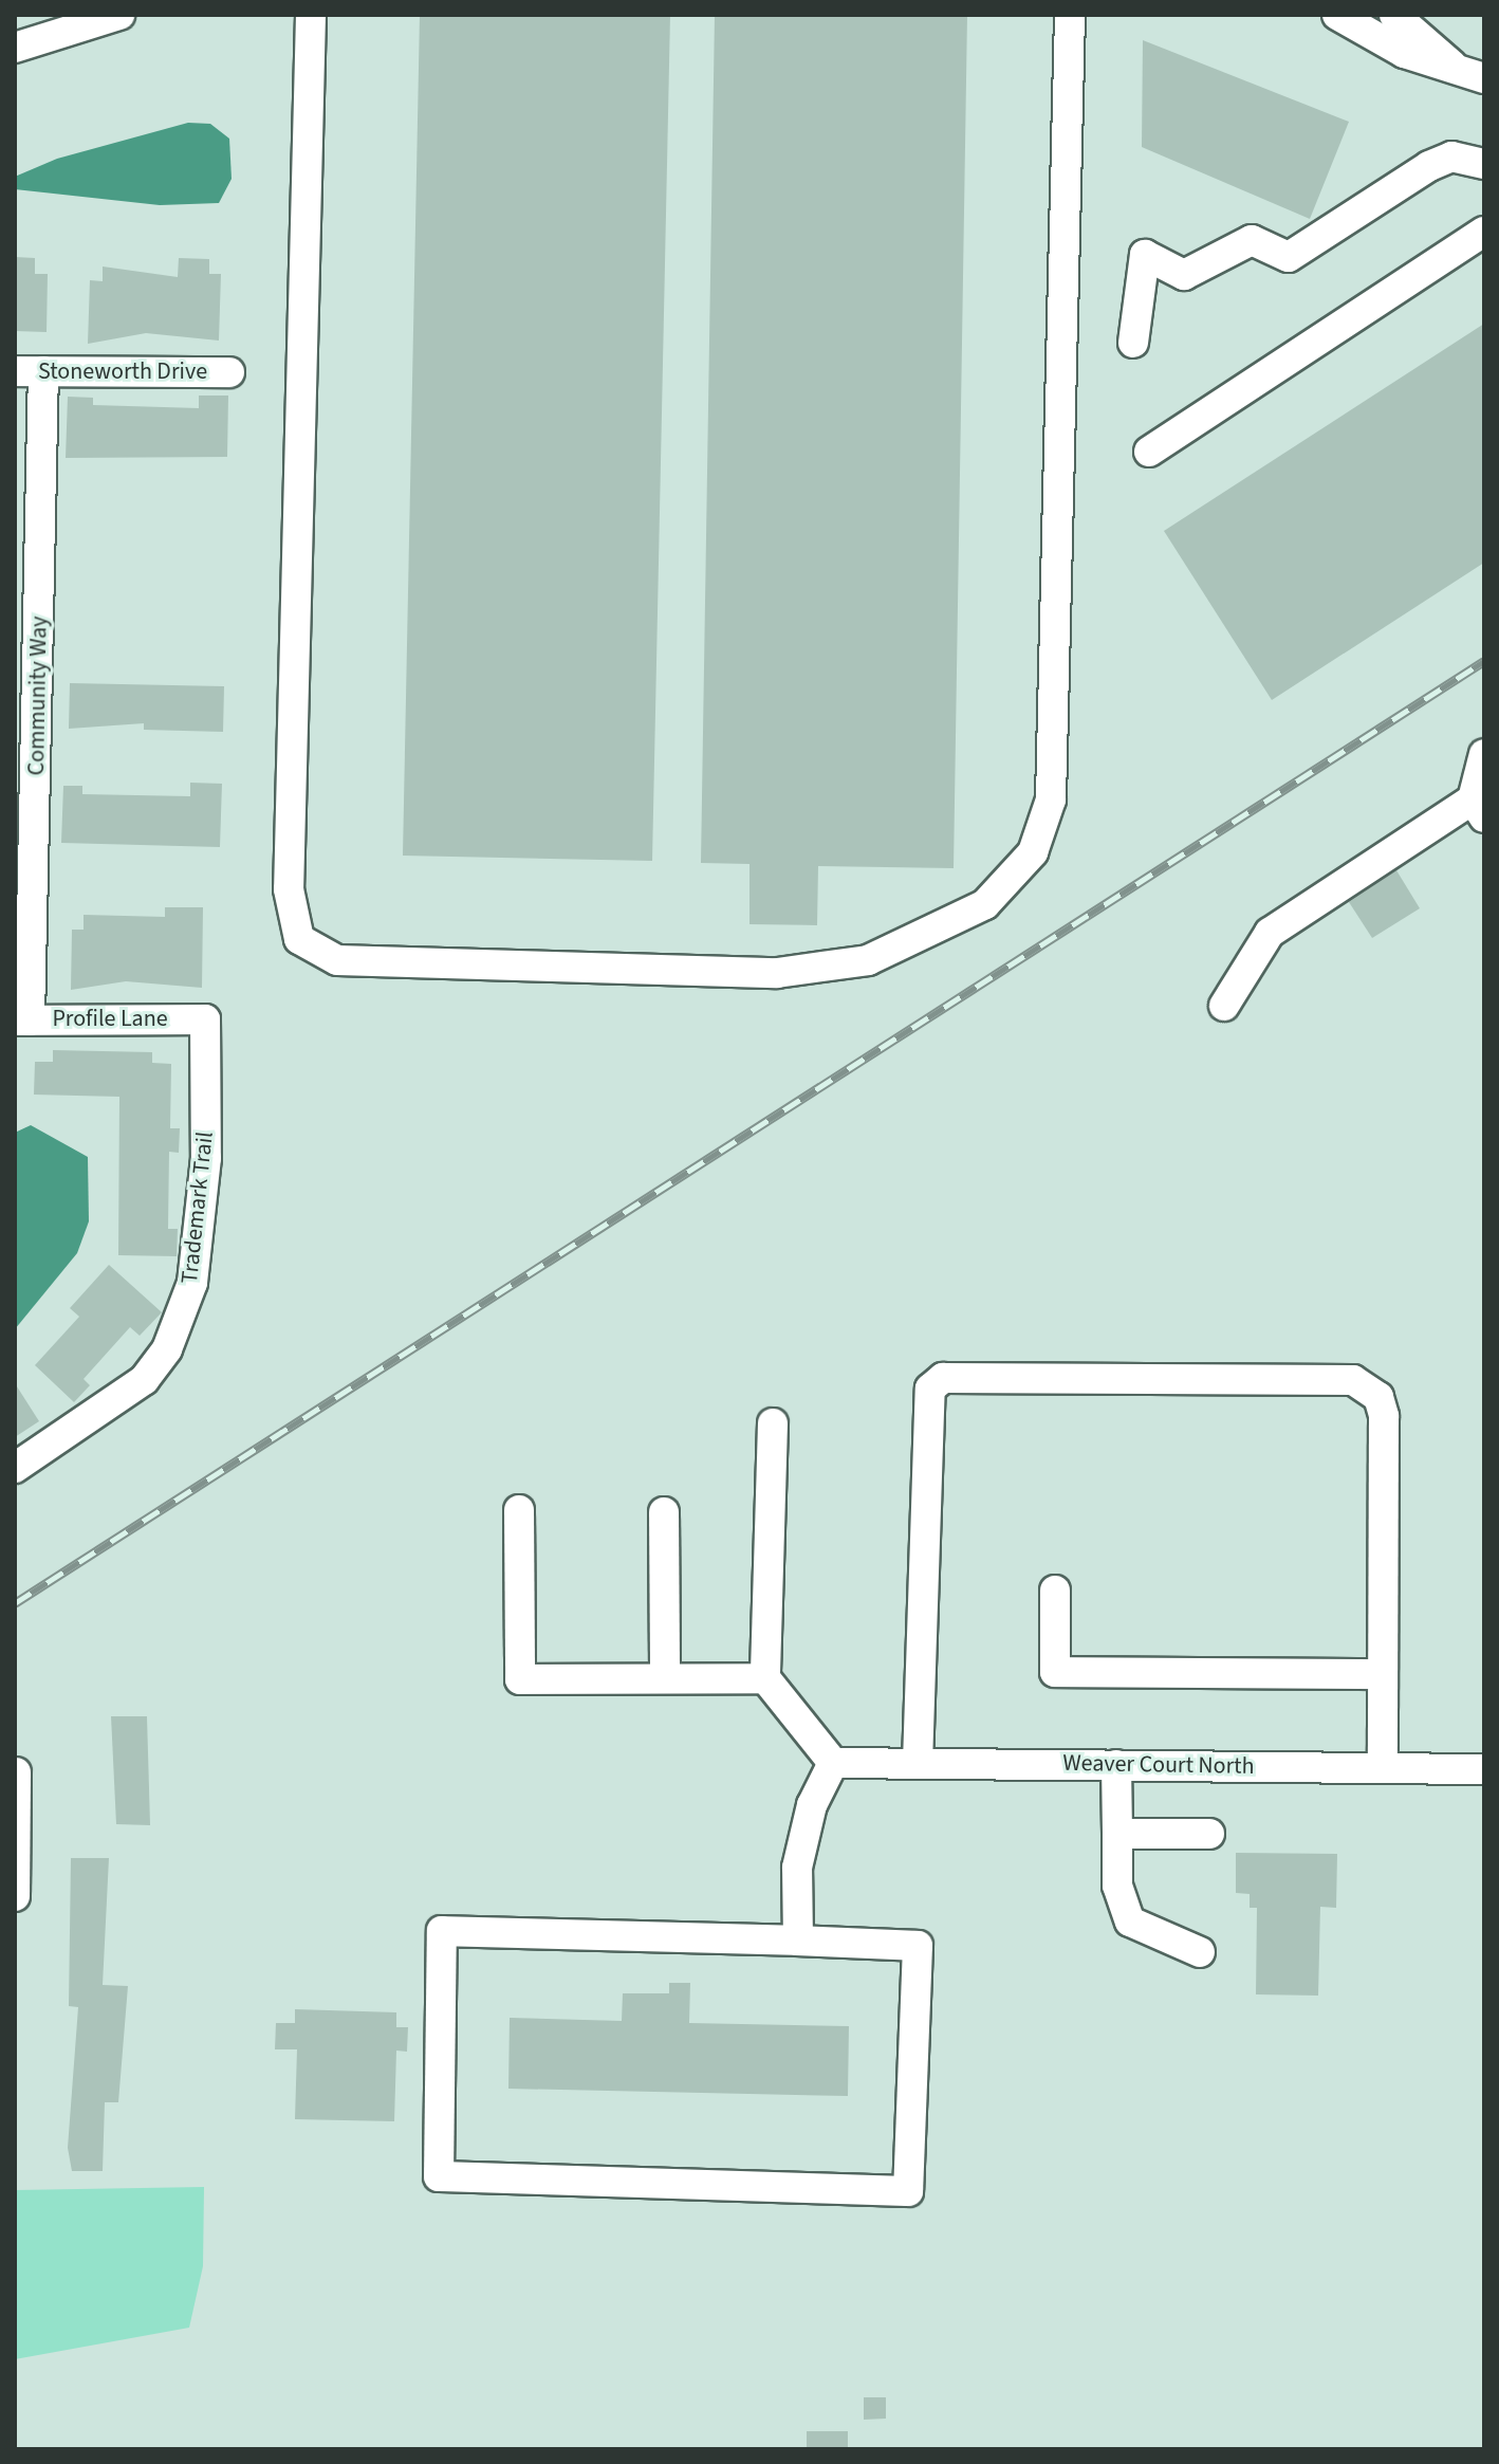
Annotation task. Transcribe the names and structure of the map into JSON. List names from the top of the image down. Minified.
{"streets":{"street":["Stoneworth Drive","Community Way","Profile Lane","Trademark Trail","Weaver Court North"]},"crossings":[["Stoneworth Drive","Community Way"],["Community Way","Profile Lane"],["Profile Lane","Trademark Trail"]]}
